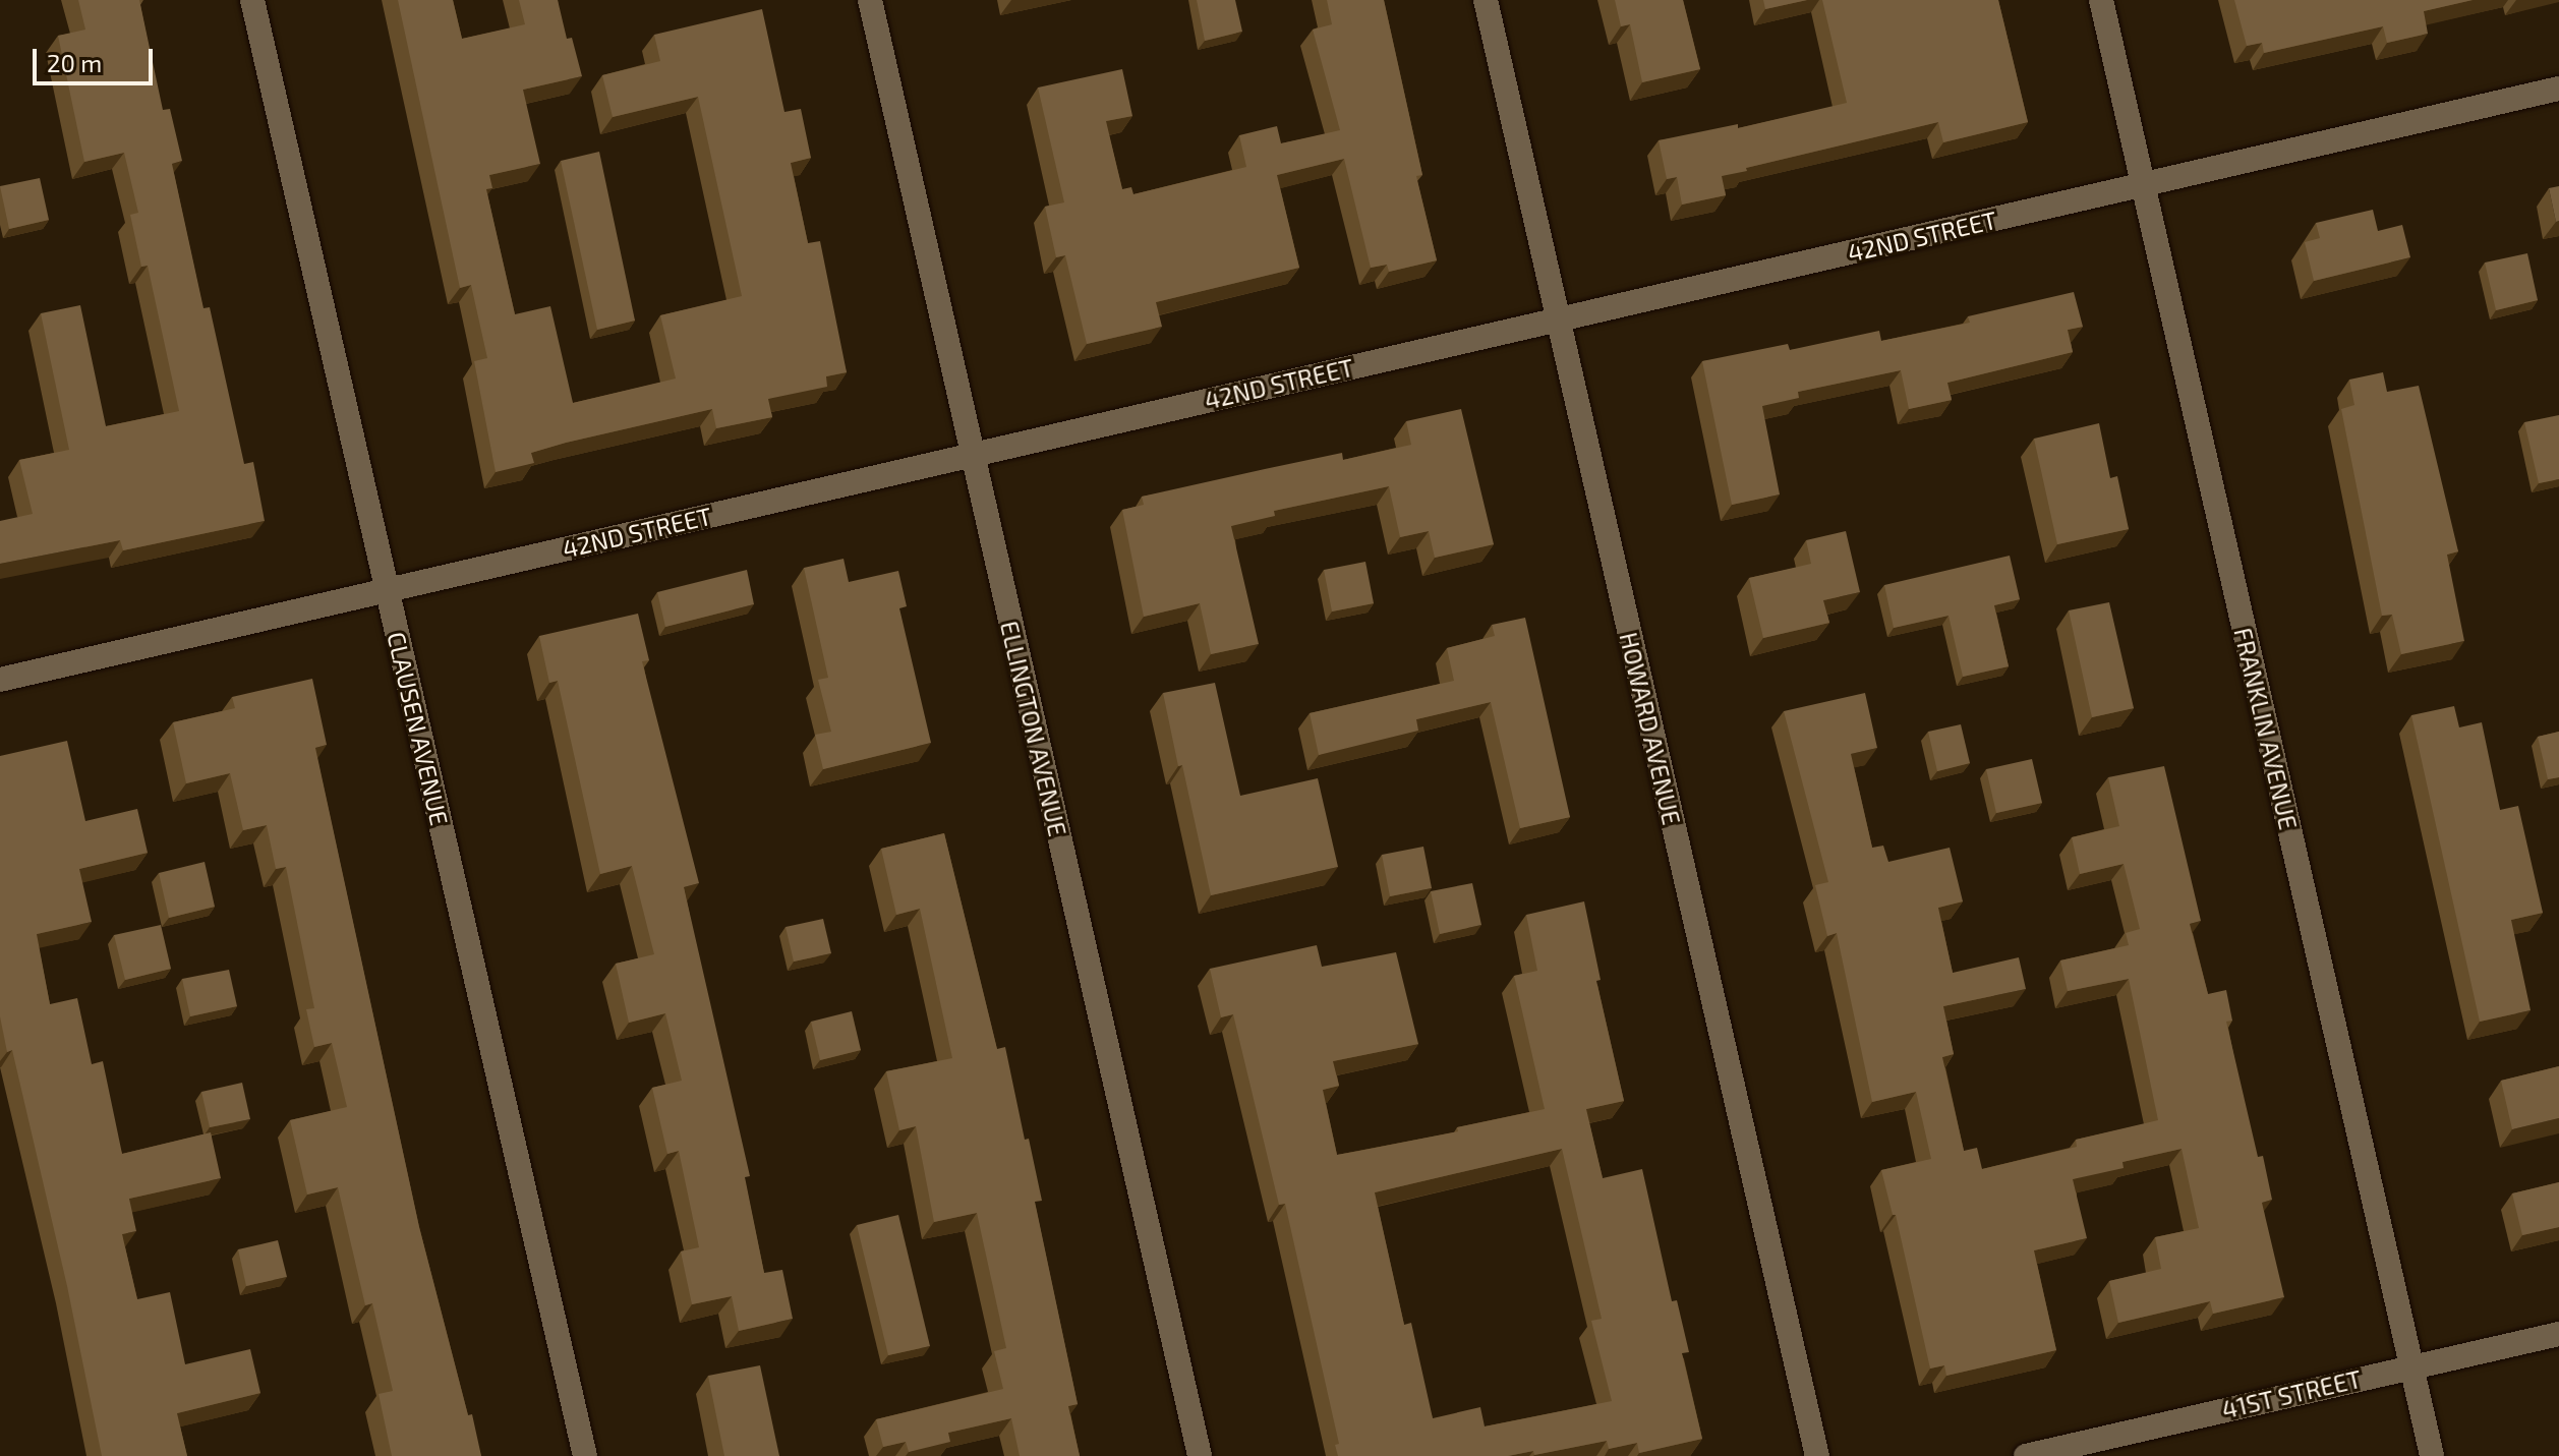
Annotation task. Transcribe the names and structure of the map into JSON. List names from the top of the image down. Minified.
{"streets":{"street":["42ND STREET","CLAUSEN AVENUE","ELLINGTON AVENUE","HOWARD AVENUE","FRANKLIN AVENUE","41ST STREET"]},"crossings":[["42ND STREET","CLAUSEN AVENUE"],["42ND STREET","ELLINGTON AVENUE"],["42ND STREET","HOWARD AVENUE"],["42ND STREET","FRANKLIN AVENUE"],["FRANKLIN AVENUE","41ST STREET"]],"scale_bar":"20 m"}
